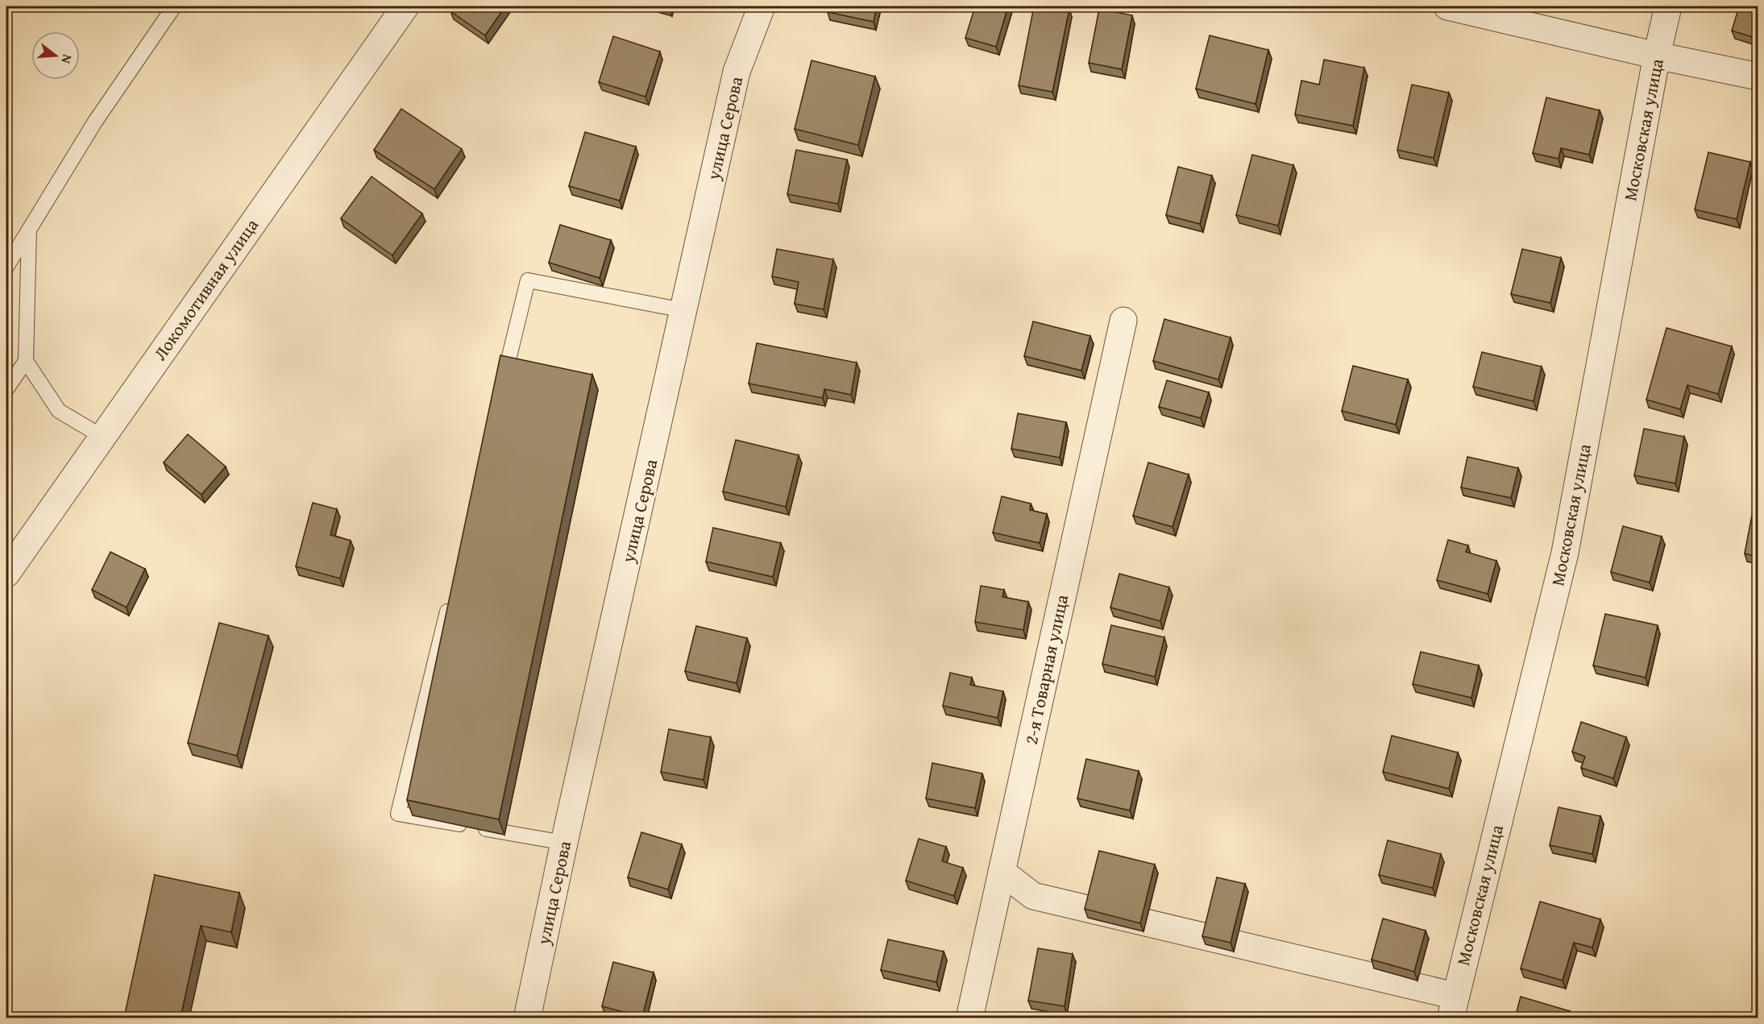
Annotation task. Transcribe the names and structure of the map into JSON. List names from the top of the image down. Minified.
{"streets":{"street":["улица Серова","Московская улица","Локомотивная улица","2-я Товарная улица"]},"north":"right"}
